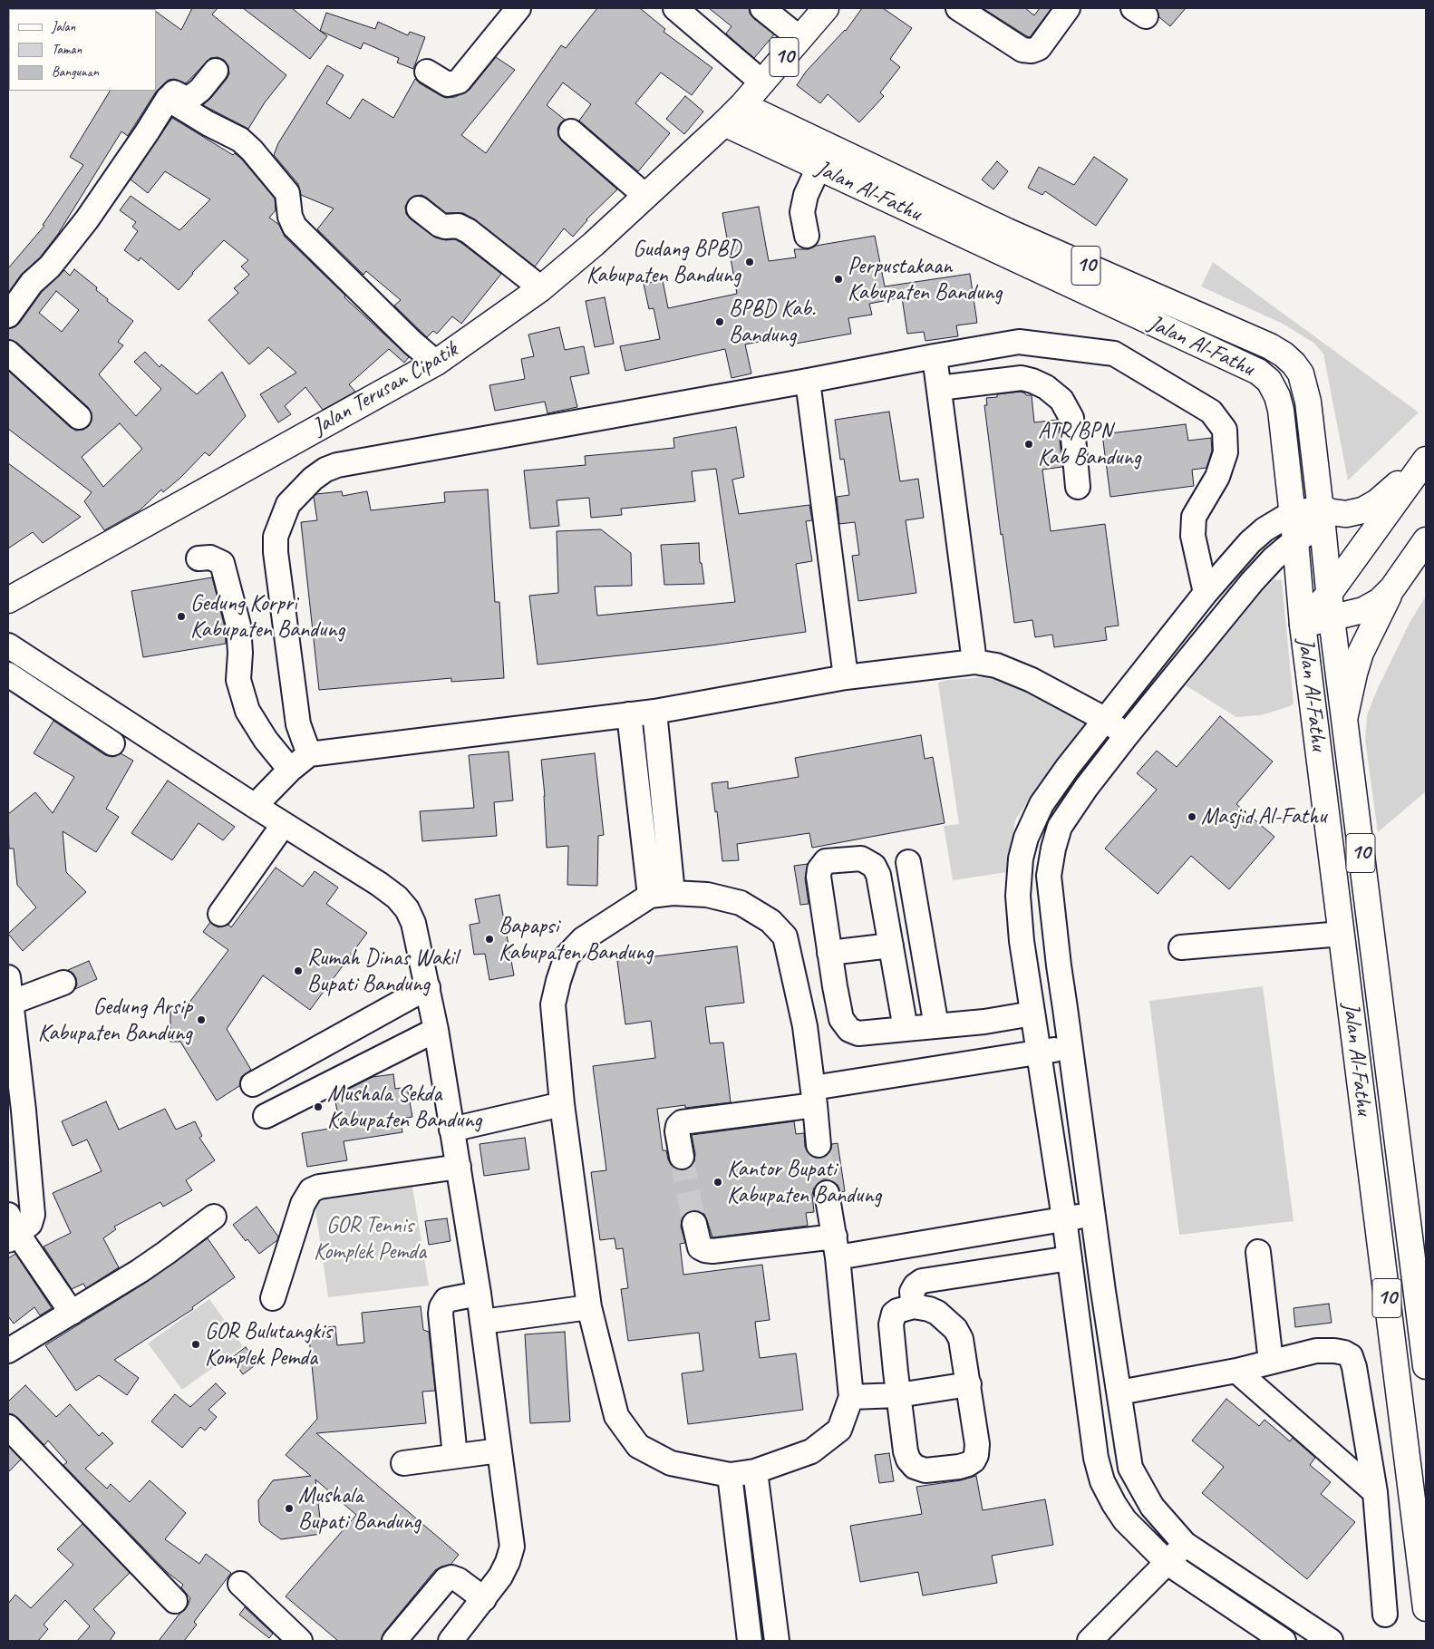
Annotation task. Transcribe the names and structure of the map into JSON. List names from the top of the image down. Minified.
{"streets":{"main road":["10","Jalan Al-Fathu","Jalan Terusan Cipatik"]},"crossings":[["10","Jalan Al-Fathu"],["10","Jalan Terusan Cipatik"],["Jalan Al-Fathu","Jalan Terusan Cipatik"]],"parks":["GOR Tennis Komplek Pemda"],"places":["Gudang BPBD Kabupaten Bandung","Perpustakaan Kabupaten Bandung","BPBD Kab. Bandung","ATR/BPN Kab Bandung","Gedung Korpri Kabupaten Bandung","Masjid Al-Fathu","Bapapsi Kabupaten Bandung","Rumah Dinas Wakil Bupati Bandung","Gedung Arsip Kabupaten Bandung","Mushala Sekda Kabupaten Bandung","Kantor Bupati Kabupaten Bandung","GOR Bulutangkis Komplek Pemda","Mushala Bupati Bandung"],"legend":["Jalan","Taman","Bangunan"]}
